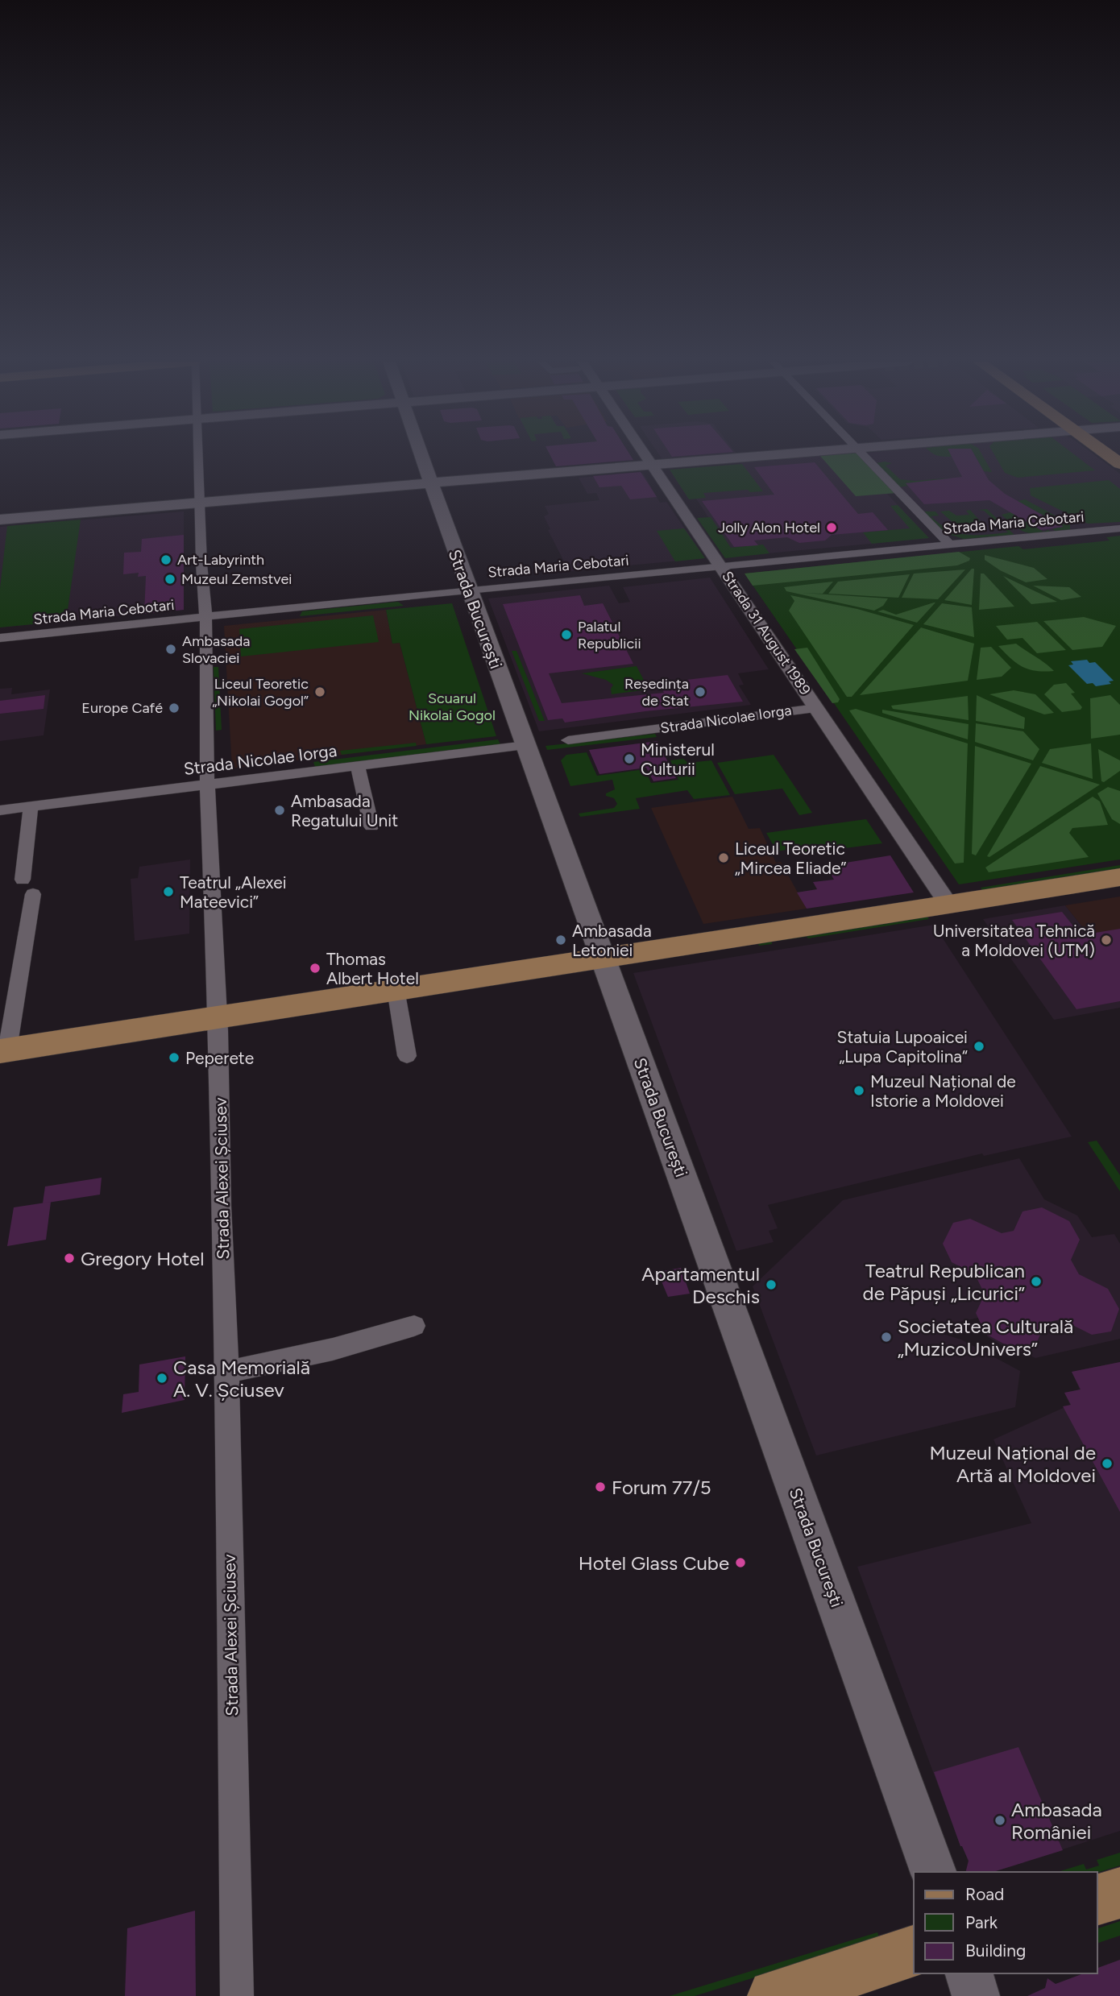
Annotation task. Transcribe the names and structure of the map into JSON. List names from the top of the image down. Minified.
{"streets":{"main road":["Strada București"],"street":["Strada Maria Cebotari","Strada 31 August 1989","Strada Nicolae Iorga","Strada Alexei Șciusev"]},"crossings":[["Strada Maria Cebotari","Strada București"],["Strada Maria Cebotari","Strada 31 August 1989"],["Strada Maria Cebotari","Strada Alexei Șciusev"],["Strada București","Strada Nicolae Iorga"],["Strada 31 August 1989","Strada Nicolae Iorga"],["Strada Nicolae Iorga","Strada Alexei Șciusev"]],"parks":["Scuarul Nikolai Gogol"],"places":["Jolly Alon Hotel","Art-Labyrinth","Muzeul Zemstvei","Palatul Republicii","Ambasada Slovaciei","Liceul Teoretic „Nikolai Gogol”","Reședința de Stat","Europe Café","Ministerul Culturii","Ambasada Regatului Unit","Liceul Teoretic „Mircea Eliade”","Teatrul „Alexei Mateevici”","Ambasada Letoniei","Universitatea Tehnică a Moldovei (UTM)","Thomas Albert Hotel","Statuia Lupoaicei „Lupa Capitolina“","Peperete","Muzeul Național de Istorie a Moldovei","Gregory Hotel","Teatrul Republican de Păpuși „Licurici”","Apartamentul Deschis","Societatea Culturală „MuzicoUnivers”","Casa Memorială A. V. Șciusev","Muzeul Național de Artă al Moldovei","Forum 77/5","Hotel Glass Cube","Ambasada României"],"legend":["Road","Park","Building"]}
